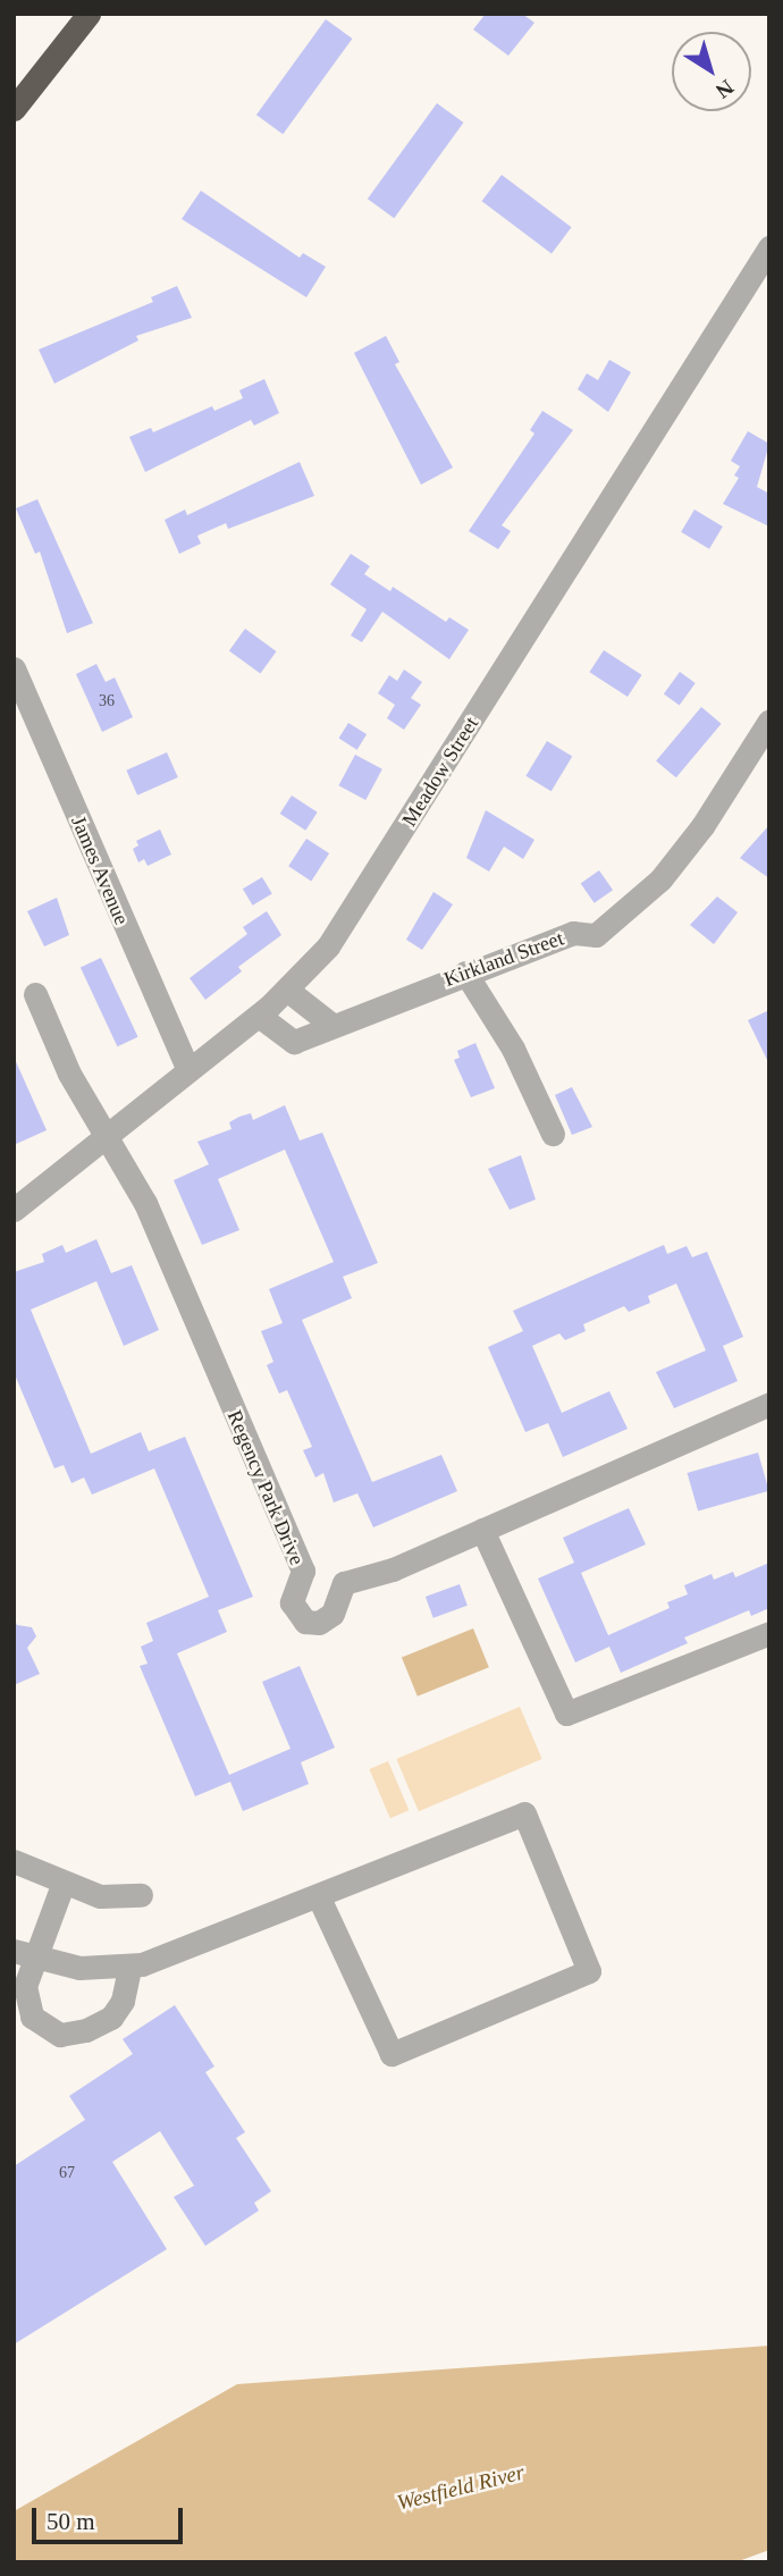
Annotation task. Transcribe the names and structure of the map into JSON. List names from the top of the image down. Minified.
{"streets":{"street":["Meadow Street","James Avenue","Kirkland Street","Regency Park Drive"]},"crossings":[["Meadow Street","James Avenue"],["Meadow Street","Kirkland Street"],["Meadow Street","Regency Park Drive"]],"water":["Westfield River"],"house_numbers":["36","67"],"scale_bar":"50 m","north":"bottom right"}
